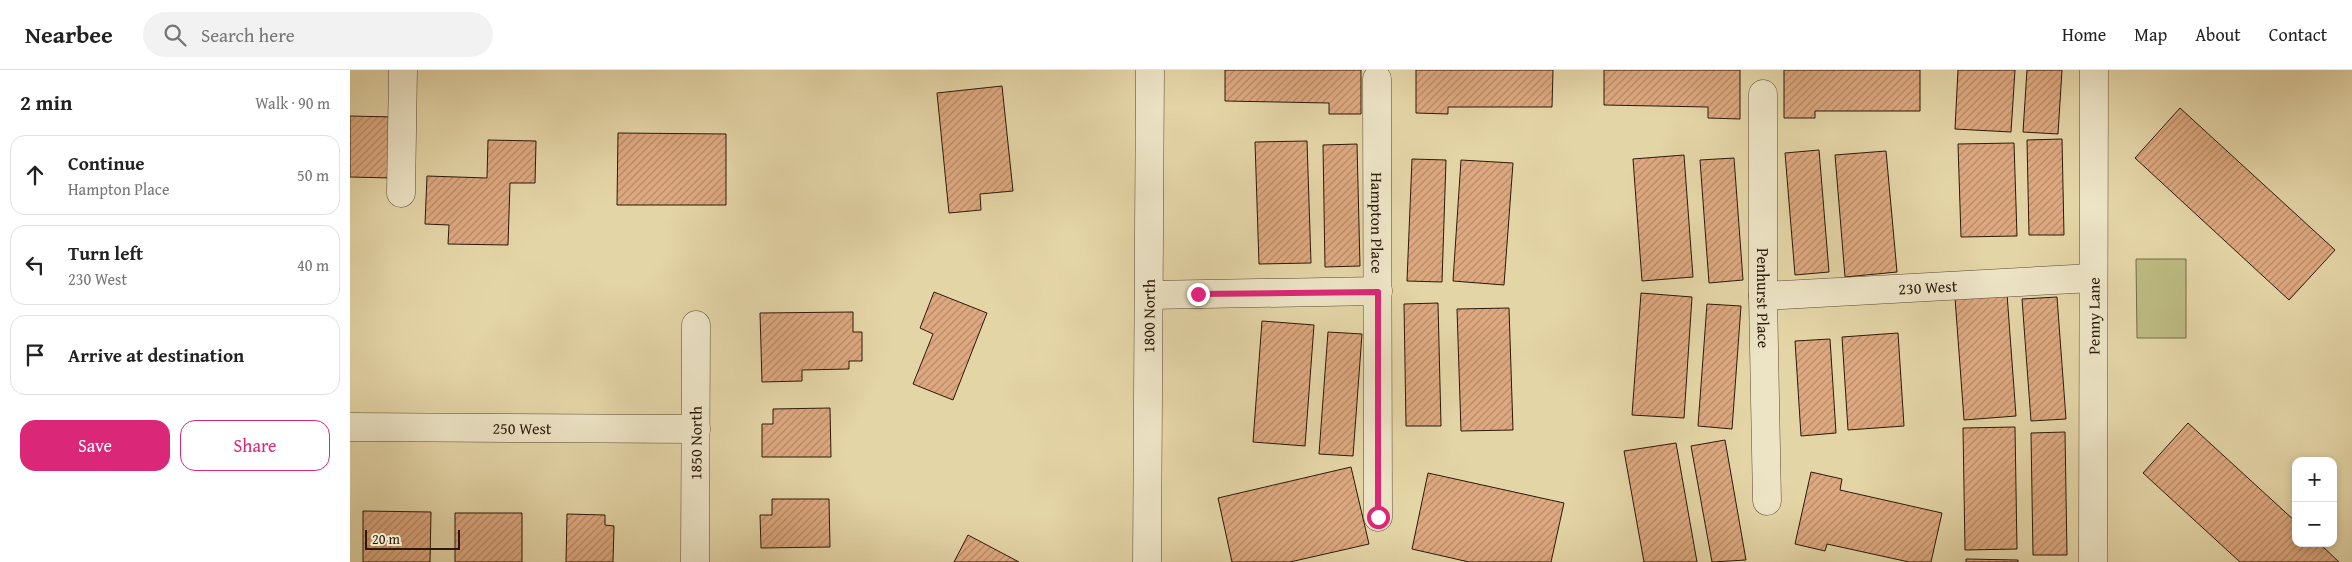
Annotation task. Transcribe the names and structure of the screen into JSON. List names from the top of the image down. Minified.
{"streets":{"street":["Hampton Place","230 West","Penhurst Place","1800 North","Penny Lane","250 West","1850 North"]},"crossings":[["230 West","Penhurst Place"],["230 West","Penny Lane"],["250 West","1850 North"]],"scale_bar":"20 m","page":{"header":"Nearbee","search":"Search here","nav":["Home","Map","About","Contact"],"heading":["2 min","Walk · 90 m"],"list":[["Continue","Hampton Place","50 m"],["Turn left","230 West","40 m"],"Arrive at destination"],"buttons":["Save","Share"],"map_buttons":["+","−"],"scale":"20 m"}}
